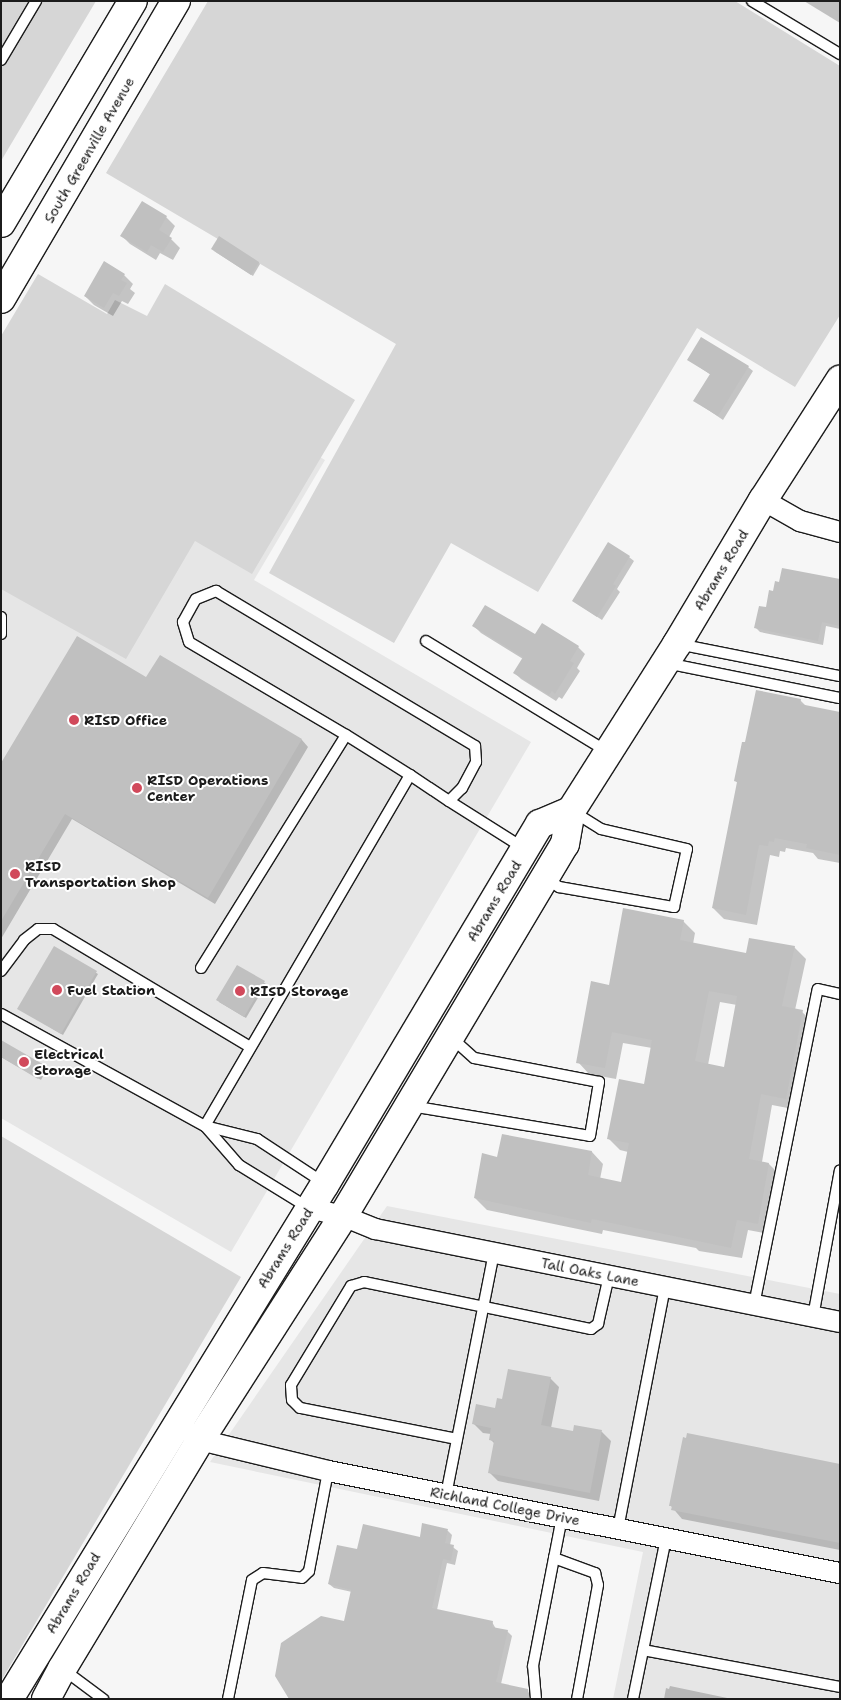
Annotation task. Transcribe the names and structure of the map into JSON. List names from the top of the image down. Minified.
{"streets":{"main road":["South Greenville Avenue","Abrams Road"],"street":["Tall Oaks Lane","Richland College Drive"]},"crossings":[["Abrams Road","Tall Oaks Lane"],["Abrams Road","Richland College Drive"]],"places":["RISD Office","RISD Operations Center","RISD Transportation Shop","Fuel Station","RISD Storage","Electrical Storage"]}
